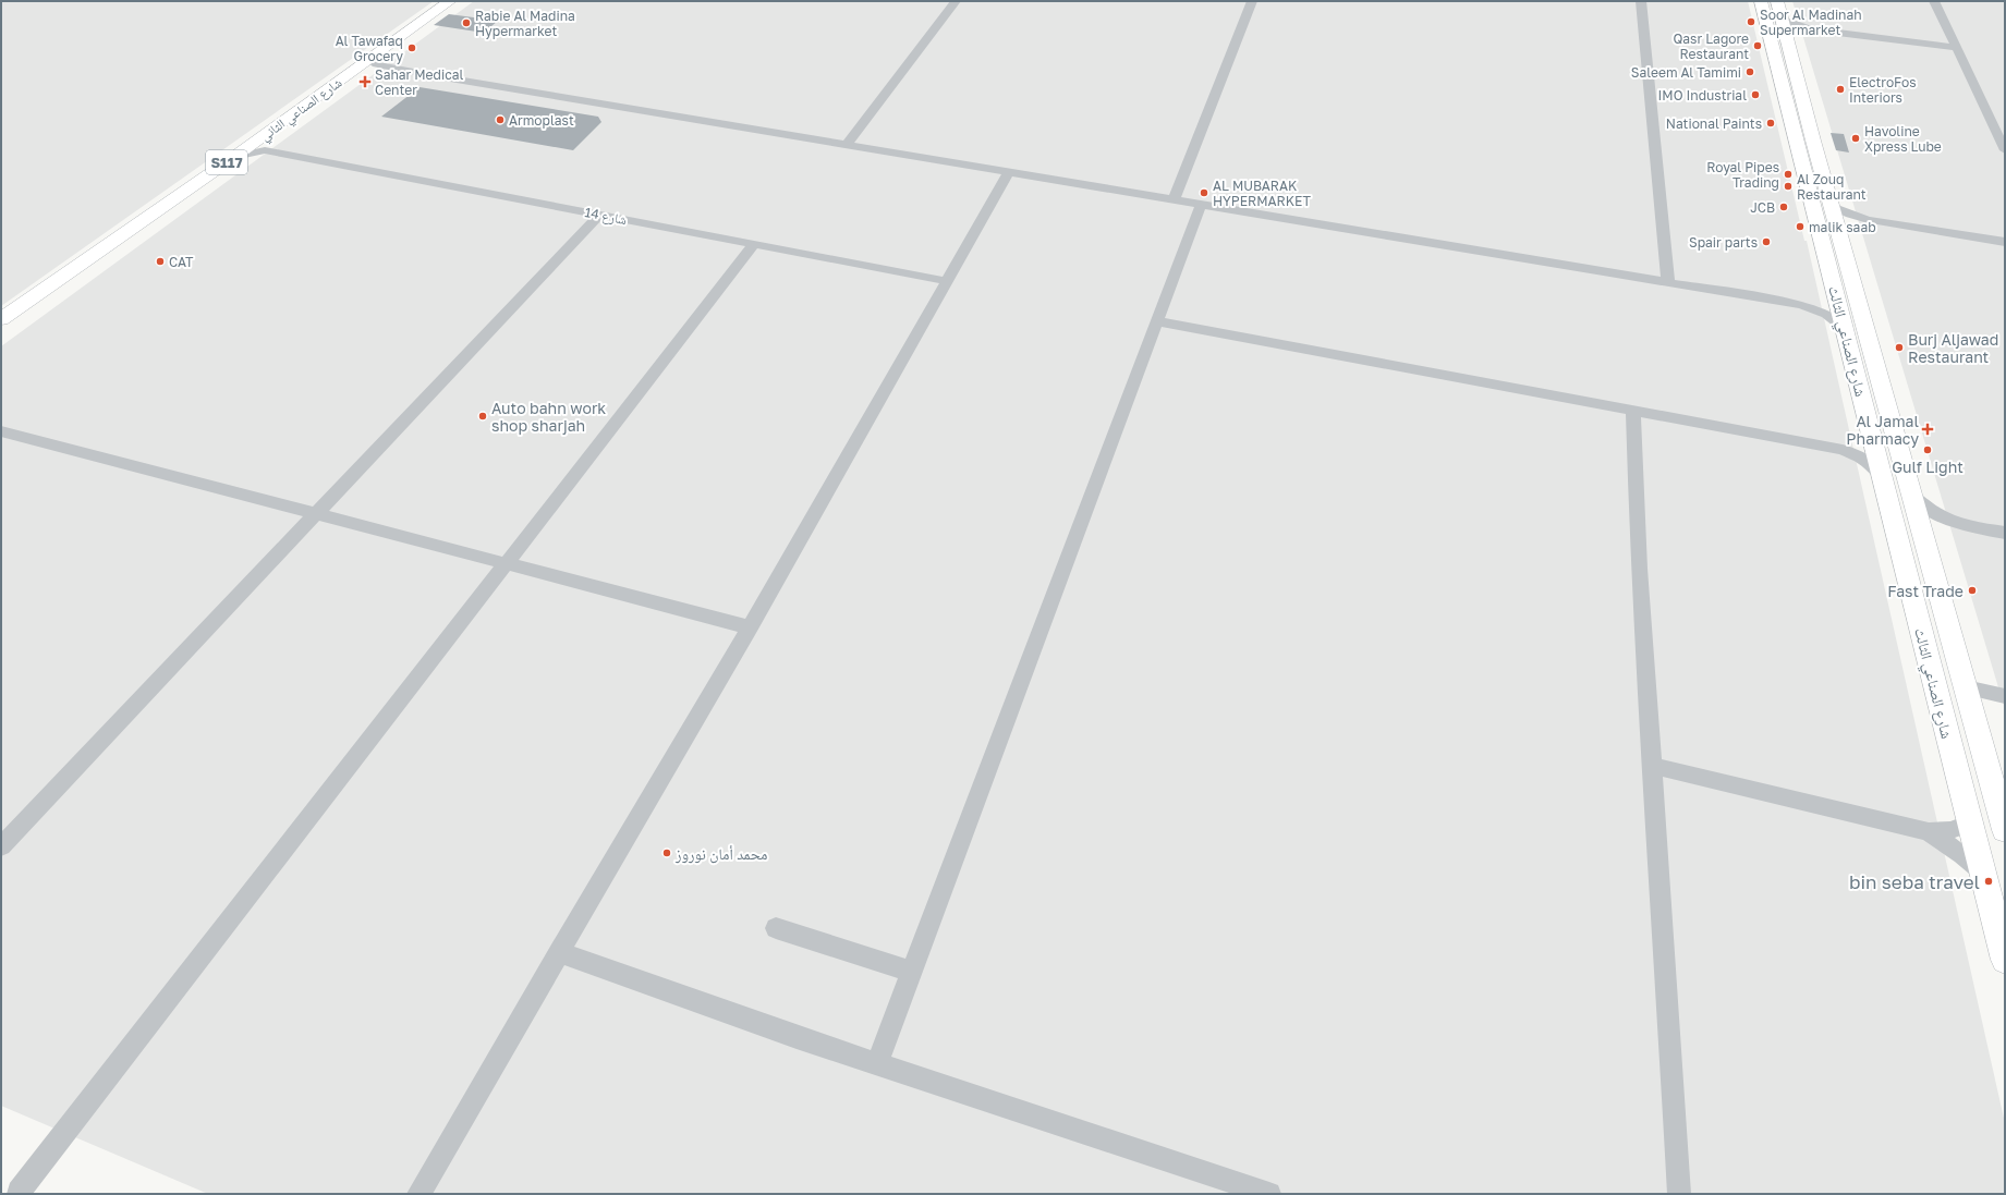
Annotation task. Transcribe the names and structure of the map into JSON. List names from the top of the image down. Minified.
{"streets":{"main road":["شارع الصناعي الثاني","S117","شارع الصناعي الثالث"],"street":["شارع 14"]},"crossings":[["شارع الصناعي الثاني","شارع 14"]],"places":{"other":["Soor Al Madinah Supermarket","Rabie Al Madina Hypermarket","Qasr Lagore Restaurant","Al Tawafaq Grocery","Saleem Al Tamimi","ElectroFos Interiors","IMO Industrial","Armoplast","National Paints","Havoline Xpress Lube","Royal Pipes Trading","Al Zouq Restaurant","AL MUBARAK HYPERMARKET","JCB","malik saab","Spair parts","CAT","Burj Aljawad Restaurant","Auto bahn work shop sharjah","Gulf Light","Fast Trade","محمد أمان نوروز","bin seba travel"],"health":["Sahar Medical Center","Al Jamal Pharmacy"]}}
